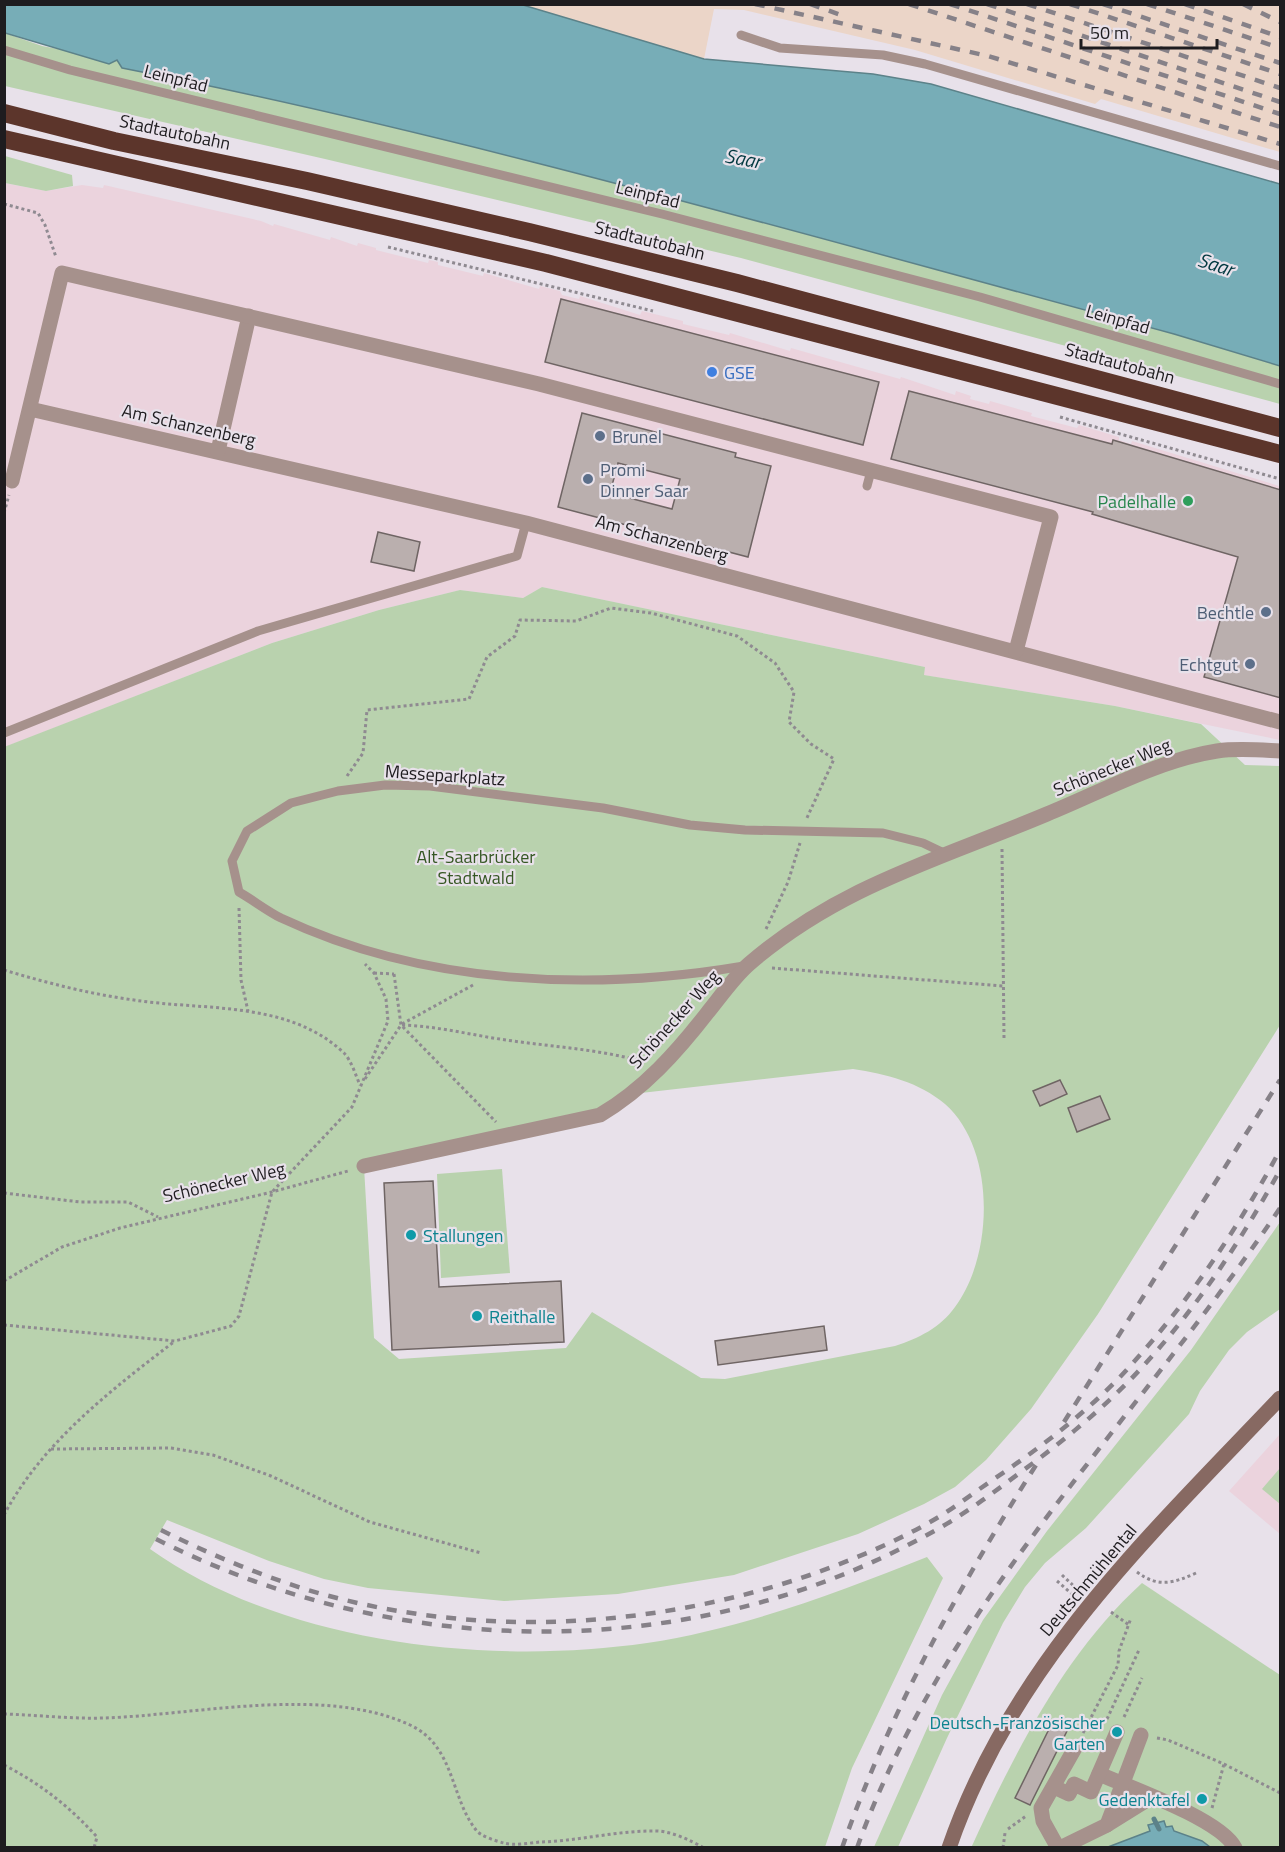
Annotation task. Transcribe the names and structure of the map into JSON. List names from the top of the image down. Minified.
{"streets":{"highway":["Stadtautobahn"],"main road":["Deutschmühlental"],"street":["Am Schanzenberg","Schönecker Weg"],"lane":["Leinpfad","Messeparkplatz"]},"crossings":[["Schönecker Weg","Messeparkplatz"]],"water":["Saar"],"parks":["Alt-Saarbrücker Stadtwald"],"places":["GSE","Brunel","Promi Dinner Saar","Padelhalle","Bechtle","Echtgut","Stallungen","Reithalle","Deutsch-Französischer Garten","Gedenktafel"],"scale_bar":"50 m"}
